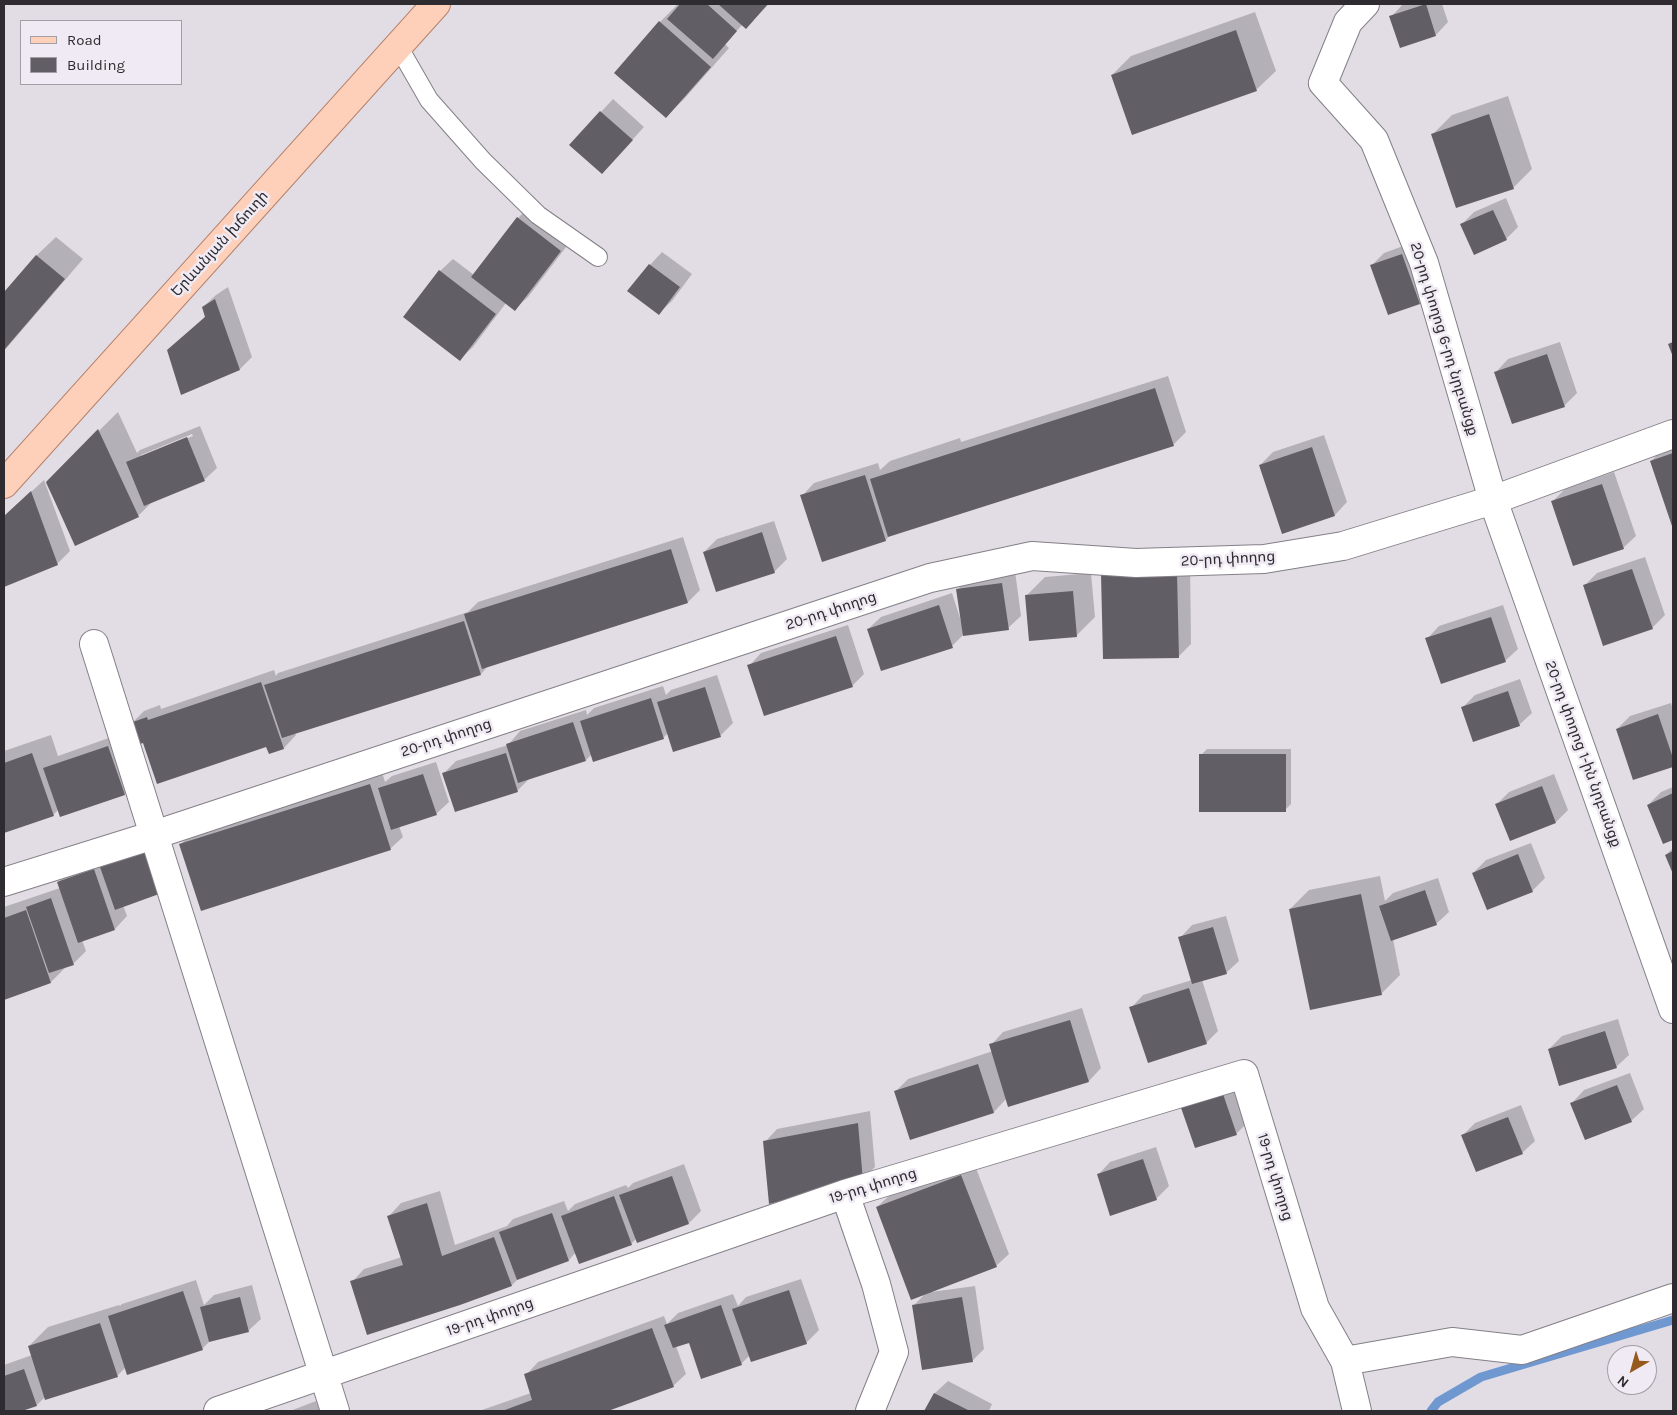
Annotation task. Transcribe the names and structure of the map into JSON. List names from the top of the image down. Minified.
{"streets":{"main road":["Երևանյան խճուղի"],"street":["20-րդ փողոց 6-րդ նրբանցք","20-րդ փողոց","20-րդ փողոց 1-ին նրբանցք","19-րդ փողոց"]},"crossings":[["20-րդ փողոց 6-րդ նրբանցք","20-րդ փողոց"],["20-րդ փողոց 6-րդ նրբանցք","20-րդ փողոց 1-ին նրբանցք"],["20-րդ փողոց","20-րդ փողոց 1-ին նրբանցք"]],"legend":["Road","Building"],"north":"bottom left"}
